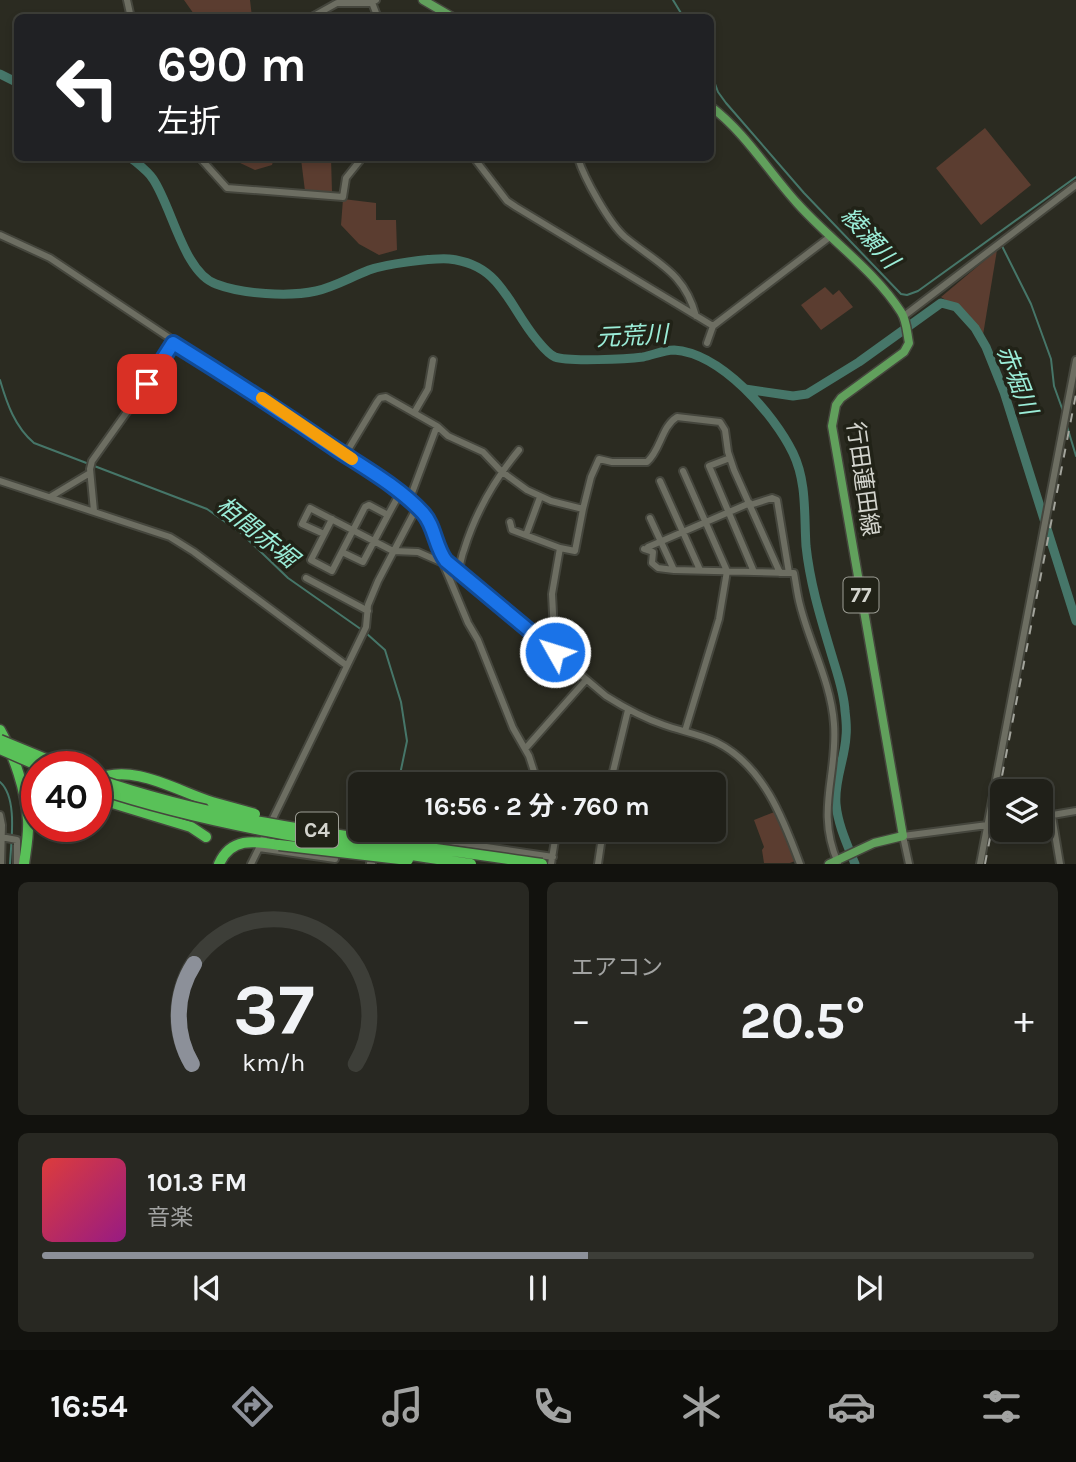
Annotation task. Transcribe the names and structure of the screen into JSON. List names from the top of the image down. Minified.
{"streets":{"highway":["C4"],"main road":["行田蓮田線","77"]},"water":["綾瀬川","元荒川","赤堀川","栢間赤堀"],"page":{"turn":["690 m","左折"],"limit":"40","trip":"16:56 · 2 分 · 760 m","tile":"エアコン","heat":["−","20.5°","+"],"song":["101.3 FM","音楽"],"tabs":"16:54","gauge":["37","km/h"]}}
